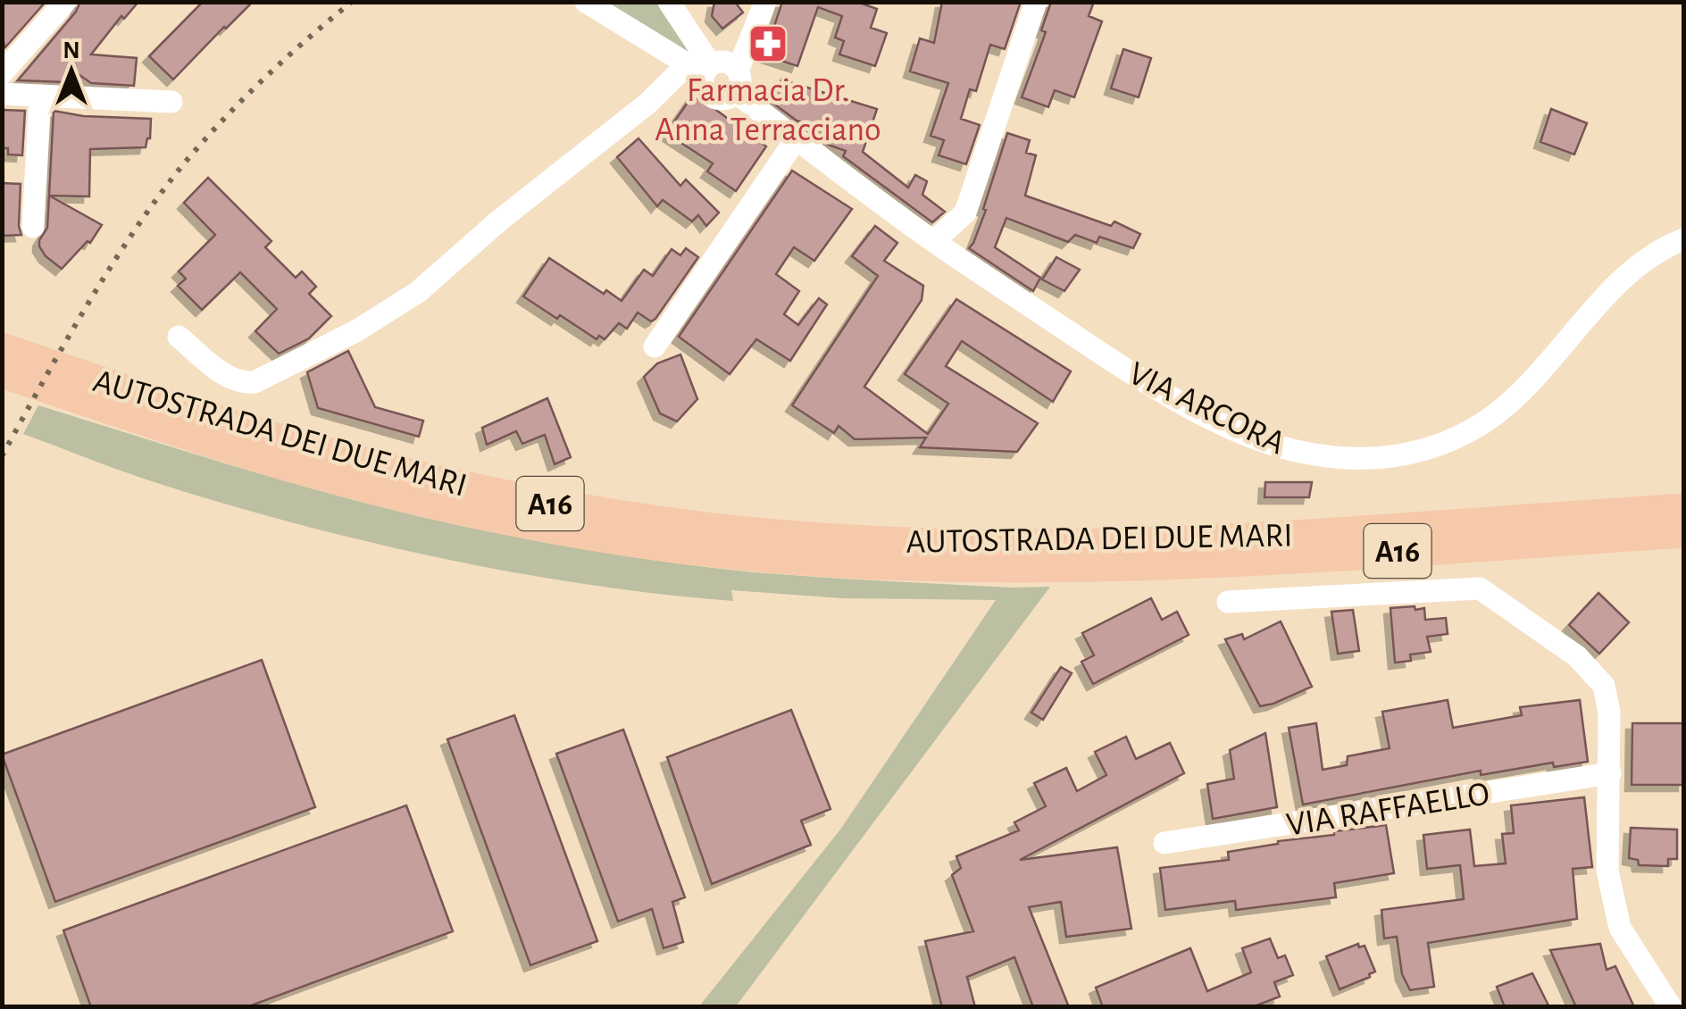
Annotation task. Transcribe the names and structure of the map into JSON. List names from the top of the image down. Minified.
{"streets":{"highway":["AUTOSTRADA DEI DUE MARI","A16"],"street":["VIA ARCORA","VIA RAFFAELLO"]},"places":{"pharmacy":["Farmacia Dr. Anna Terracciano"]},"north":"top"}
